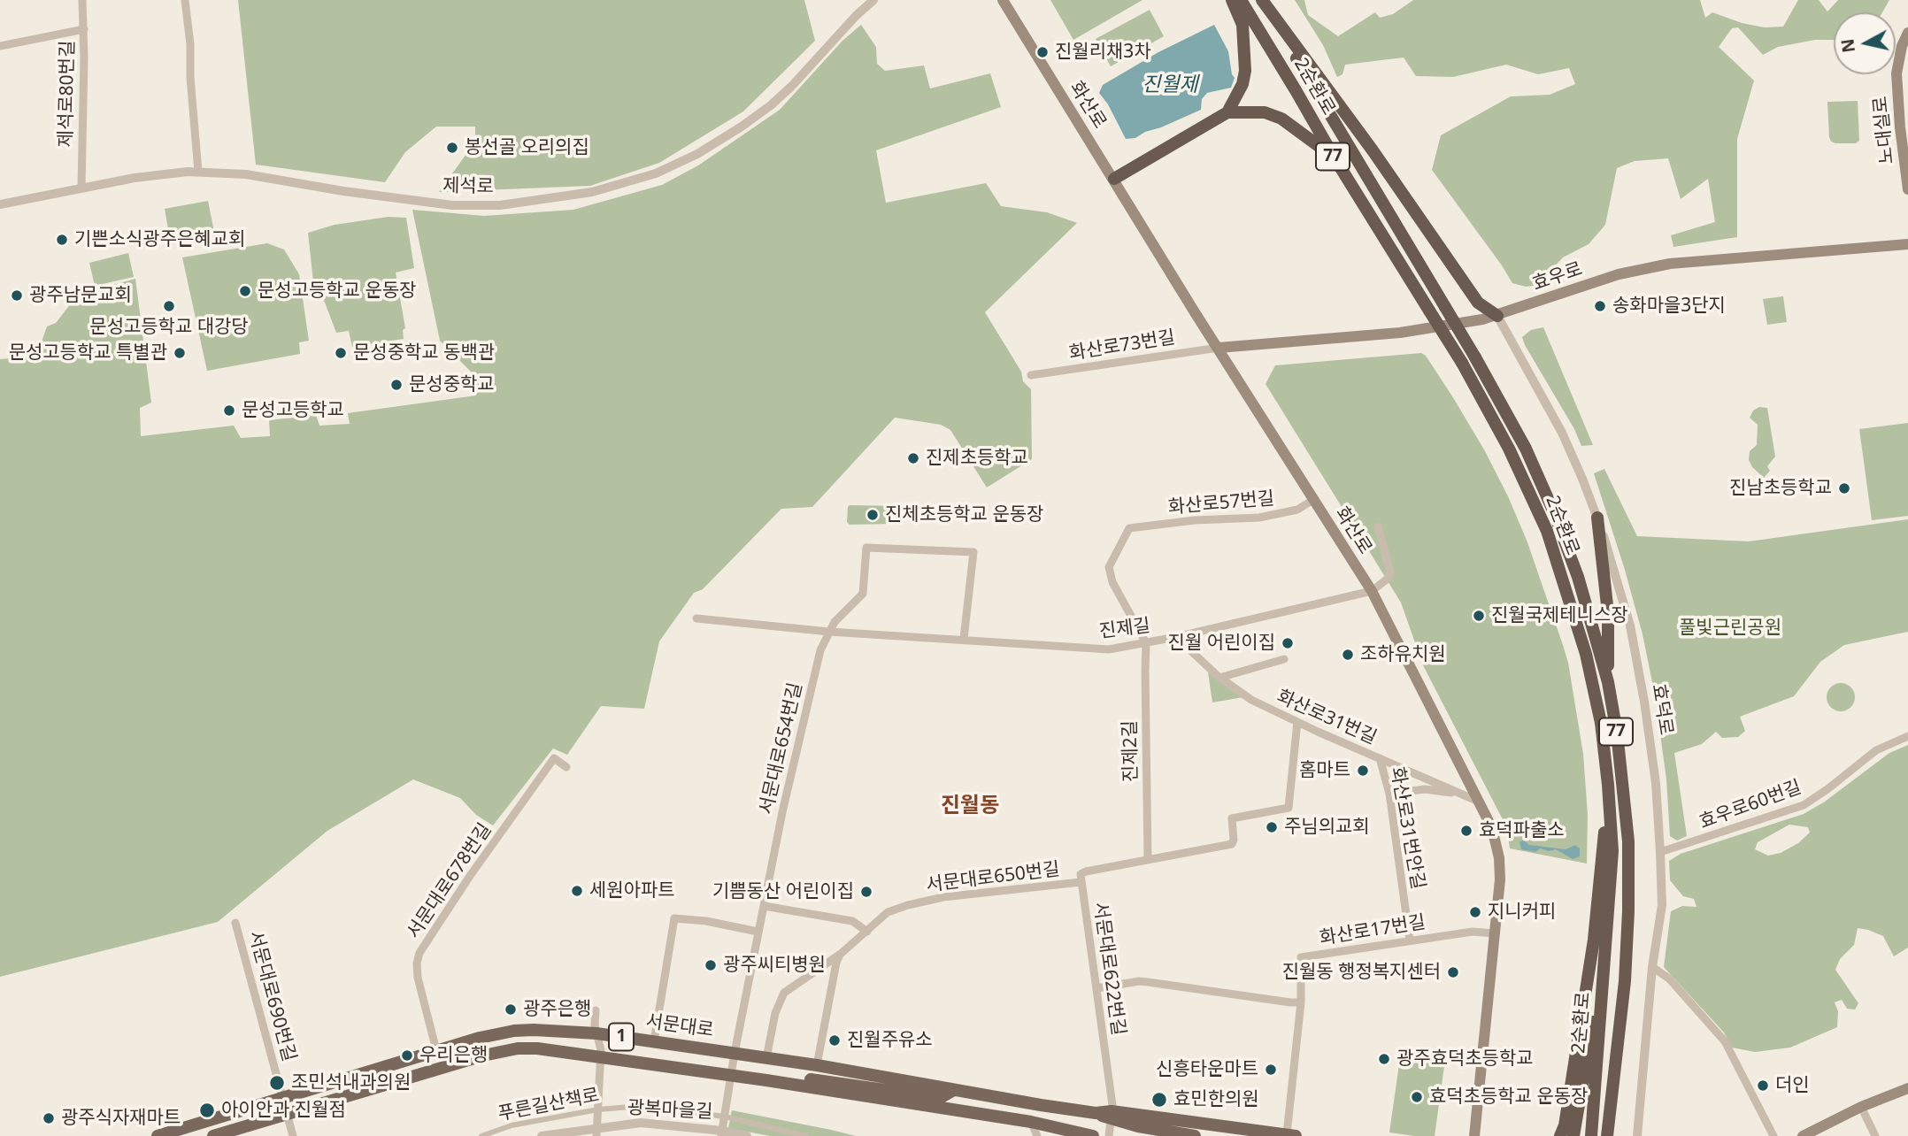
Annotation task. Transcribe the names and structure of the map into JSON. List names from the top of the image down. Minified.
{"streets":{"highway":["2순환로","77"],"main road":["화산로","노대실로","효우로","서문대로","1"],"street":["제석로80번길","제석로","화산로73번길","화산로57번길","진제길","효덕로","화산로31번길","서문대로654번길","진제2길","효우로60번길","화산로31번안길","서문대로650번길","서문대로678번길","화산로17번길","서문대로622번길","서문대로690번길","푸른길산책로","광복마을길"]},"crossings":[["제석로80번길","제석로"],["화산로","효우로"],["화산로","화산로73번길"],["화산로","화산로57번길"],["화산로","진제길"],["화산로","화산로31번길"],["화산로","화산로17번길"],["효우로","화산로73번길"],["효우로","효덕로"],["화산로57번길","진제길"],["화산로57번길","진제2길"],["진제길","화산로31번길"],["진제길","서문대로654번길"],["진제길","진제2길"],["효덕로","효우로60번길"],["화산로31번길","화산로31번안길"],["서문대로654번길","서문대로"],["서문대로654번길","1"],["서문대로654번길","푸른길산책로"],["서문대로654번길","광복마을길"],["진제2길","서문대로622번길"],["화산로31번안길","화산로17번길"],["서문대로650번길","서문대로622번길"],["서문대로650번길","서문대로"],["서문대로678번길","서문대로"],["화산로17번길","서문대로"],["서문대로622번길","서문대로"],["서문대로690번길","서문대로"],["서문대로690번길","1"]],"districts":["진월동"],"water":["진월제"],"parks":["풀빛근린공원"],"places":["진월리채3차","봉선골 오리의집","기쁜소식광주은혜교회","문성고등학교 운동장","광주남문교회","문성고등학교 대강당","송화마을3단지","문성고등학교 특별관","문성중학교 동백관","문성중학교","문성고등학교","진제초등학교","진남초등학교","진체초등학교 운동장","진월국제테니스장","진월 어린이집","조하유치원","홈마트","주님의교회","효덕파출소","세원아파트","기쁨동산 어린이집","지니커피","광주씨티병원","진월동 행정복지센터","광주은행","진월주유소","우리은행","광주효덕초등학교","신흥타운마트","조민석내과의원","더인","효덕초등학교 운동장","효민한의원","아이안과 진월점","광주식자재마트"],"north":"left"}
